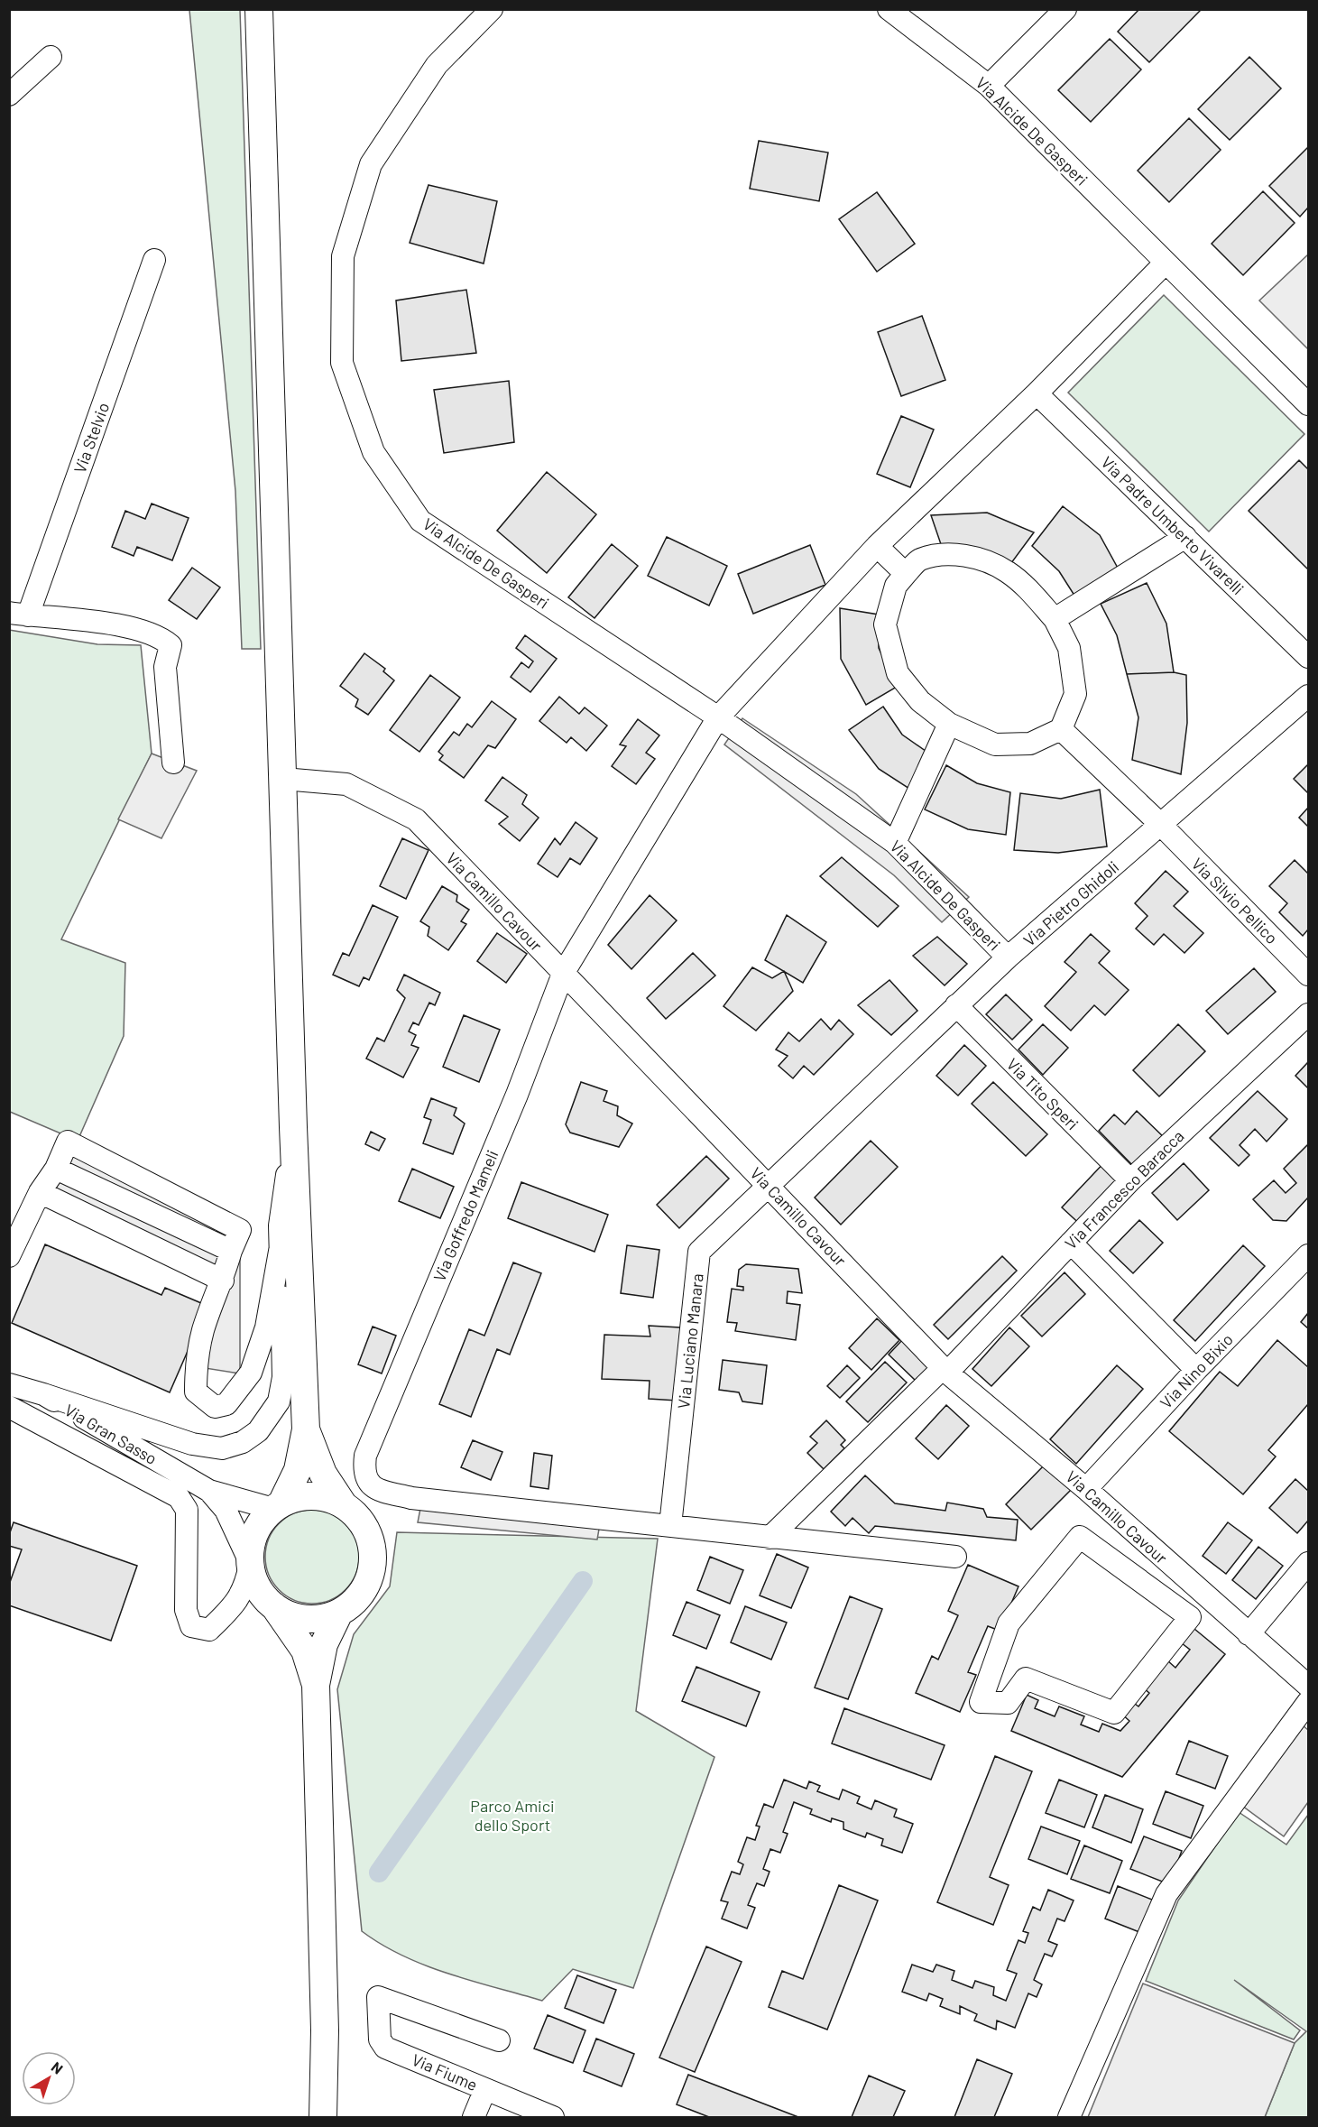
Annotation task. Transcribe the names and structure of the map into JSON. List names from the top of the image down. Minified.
{"streets":{"street":["Via Alcide De Gasperi","Via Stelvio","Via Padre Umberto Vivarelli","Via Silvio Pellico","Via Camillo Cavour","Via Pietro Ghidoli","Via Tito Speri","Via Francesco Baracca","Via Goffredo Mameli","Via Luciano Manara","Via Nino Bixio","Via Gran Sasso","Via Fiume"]},"crossings":[["Via Alcide De Gasperi","Via Pietro Ghidoli"],["Via Alcide De Gasperi","Via Goffredo Mameli"],["Via Padre Umberto Vivarelli","Via Goffredo Mameli"],["Via Silvio Pellico","Via Pietro Ghidoli"],["Via Camillo Cavour","Via Pietro Ghidoli"],["Via Camillo Cavour","Via Francesco Baracca"],["Via Camillo Cavour","Via Goffredo Mameli"],["Via Camillo Cavour","Via Luciano Manara"],["Via Camillo Cavour","Via Nino Bixio"],["Via Pietro Ghidoli","Via Tito Speri"],["Via Pietro Ghidoli","Via Luciano Manara"],["Via Tito Speri","Via Francesco Baracca"],["Via Goffredo Mameli","Via Luciano Manara"]],"parks":["Parco Amici dello Sport"],"north":"top right"}
